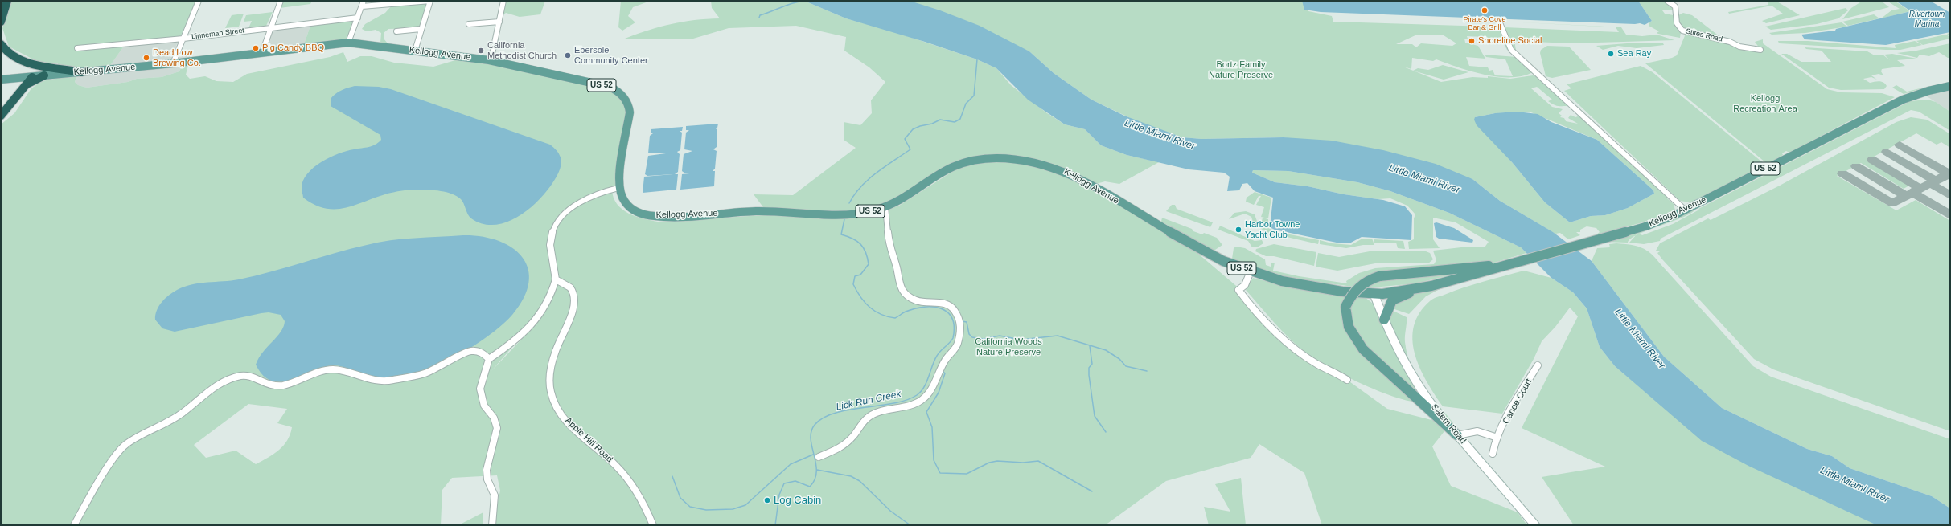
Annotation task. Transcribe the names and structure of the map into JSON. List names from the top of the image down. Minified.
{"streets":{"main road":["Kellogg Avenue","US 52"],"street":["Linneman Street","Stites Road","Canoe Court","Salem Road","Apple Hill Road"]},"crossings":[["Kellogg Avenue","Salem Road"]],"water":["Rivertown Marina","Little Miami River","Lick Run Creek"],"parks":["Bortz Family Nature Preserve","Kellogg Recreation Area","California Woods Nature Preserve"],"places":["Pirate's Cove Bar & Grill","Shoreline Social","Pig Candy BBQ","California Methodist Church","Sea Ray","Ebersole Community Center","Dead Low Brewing Co.","Harbor Towne Yacht Club","Log Cabin"]}
